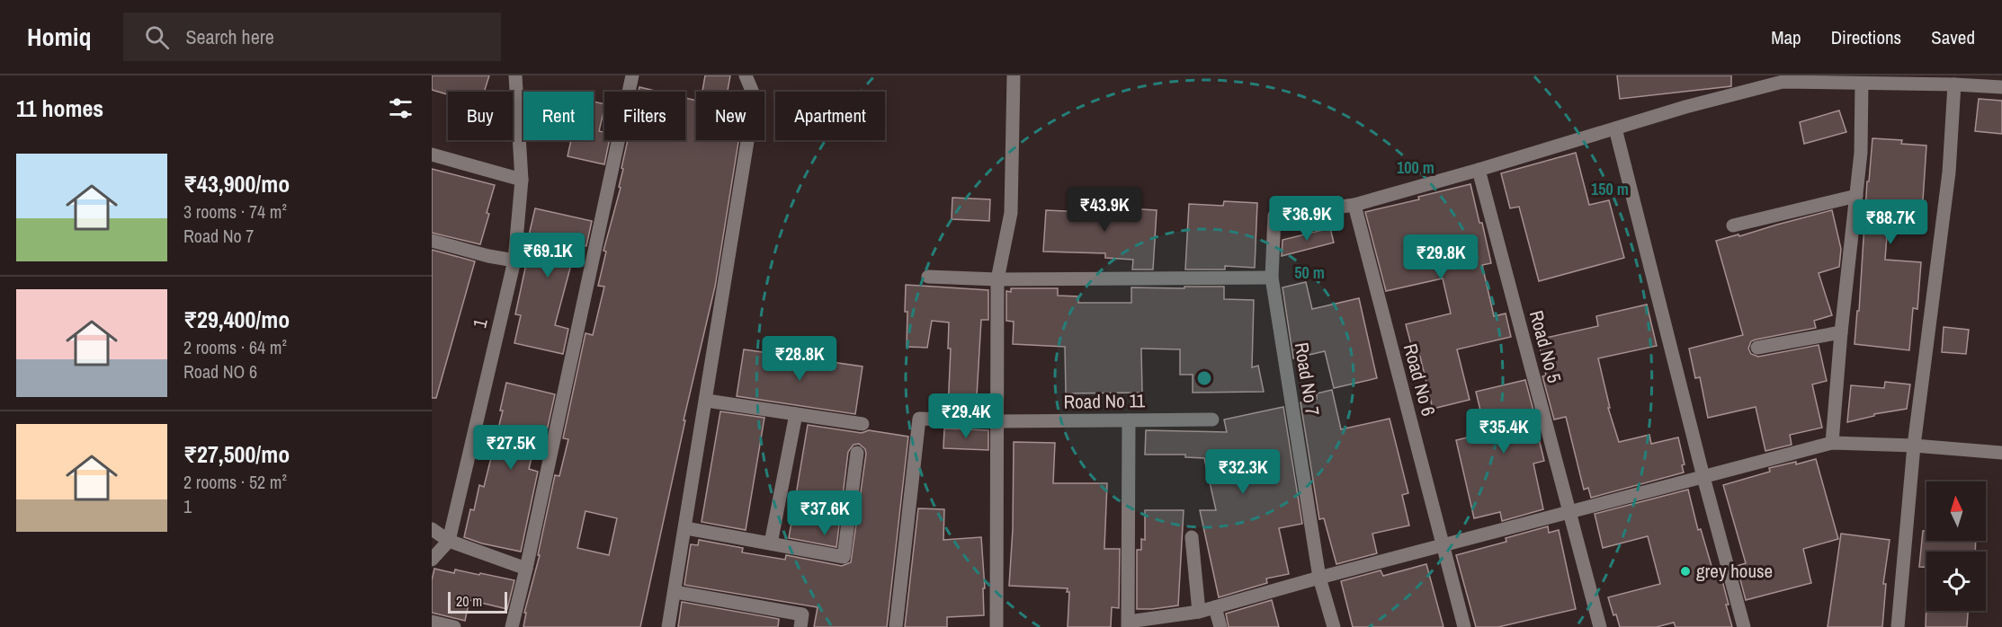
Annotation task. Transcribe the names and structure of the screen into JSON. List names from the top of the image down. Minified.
{"streets":{"street":["1","Road No 5","Road No 7","Road No 6","Road No 11"]},"crossings":[["Road No 7","Road No 6"]],"places":["grey house"],"scale_bar":"20 m","north":"top","page":{"header":"Homiq","search":"Search here","nav":["Map","Directions","Saved"],"heading":"11 homes","chip":["Buy","Rent","Filters","New","Apartment"],"list":[{"name":"₹43,900/mo","note":"3 rooms · 74 m² · Road No 7"},{"name":"₹29,400/mo","note":"2 rooms · 64 m² · Road NO 6"},{"name":"₹27,500/mo","note":"2 rooms · 52 m² · 1"}],"price":["₹43.9K","₹36.9K","₹88.7K","₹69.1K","₹29.8K","₹28.8K","₹29.4K","₹35.4K","₹27.5K","₹32.3K","₹37.6K"],"scale":"20 m"},"rings":["100 m","150 m","50 m"]}
